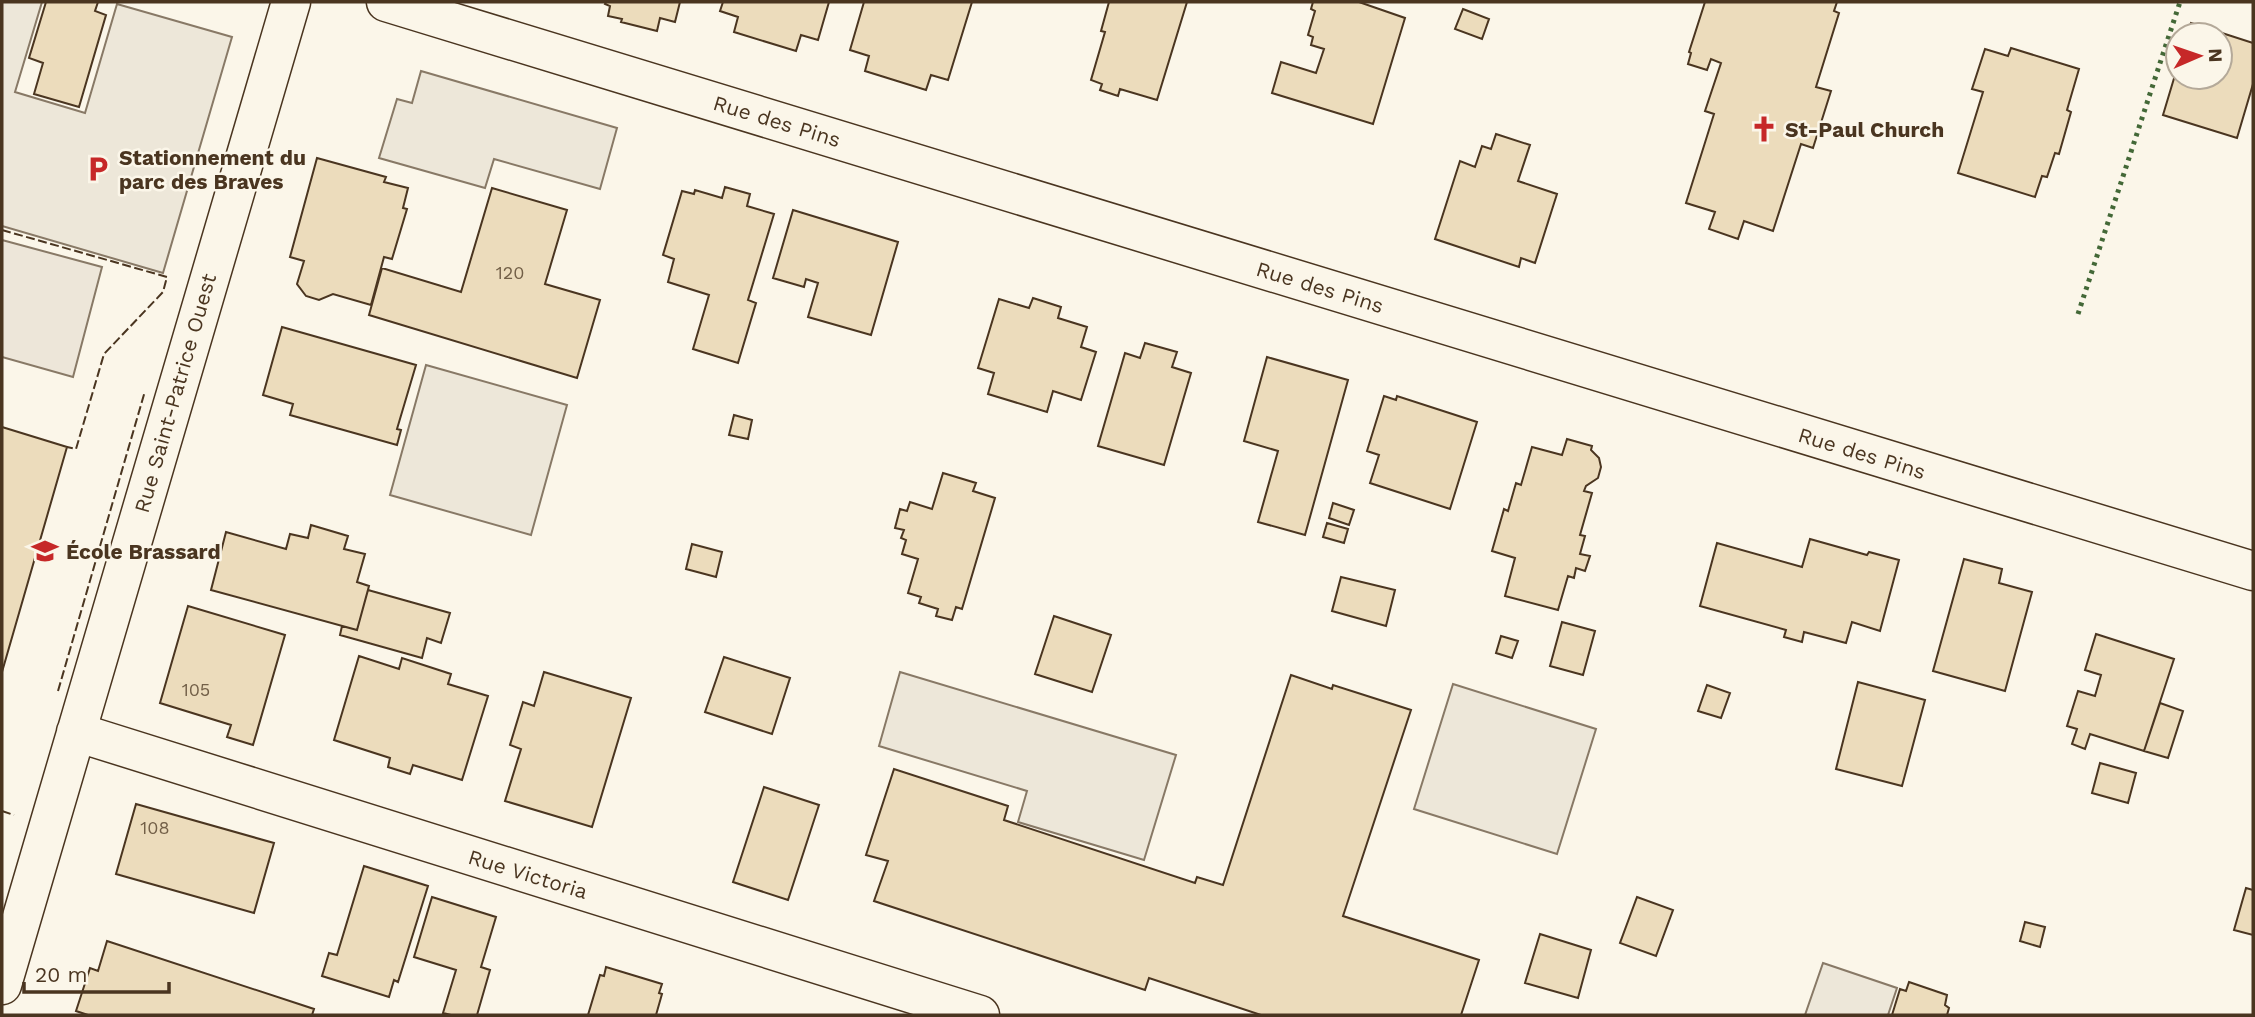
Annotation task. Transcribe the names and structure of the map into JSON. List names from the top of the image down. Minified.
{"streets":{"street":["Rue des Pins","Rue Saint-Patrice Ouest","Rue Victoria"]},"crossings":[["Rue Saint-Patrice Ouest","Rue Victoria"]],"places":{"church":["St-Paul Church"],"parking":["Stationnement du parc des Braves"],"school or university":["École Brassard"]},"house_numbers":["120","105","108"],"scale_bar":"20 m","north":"right"}
